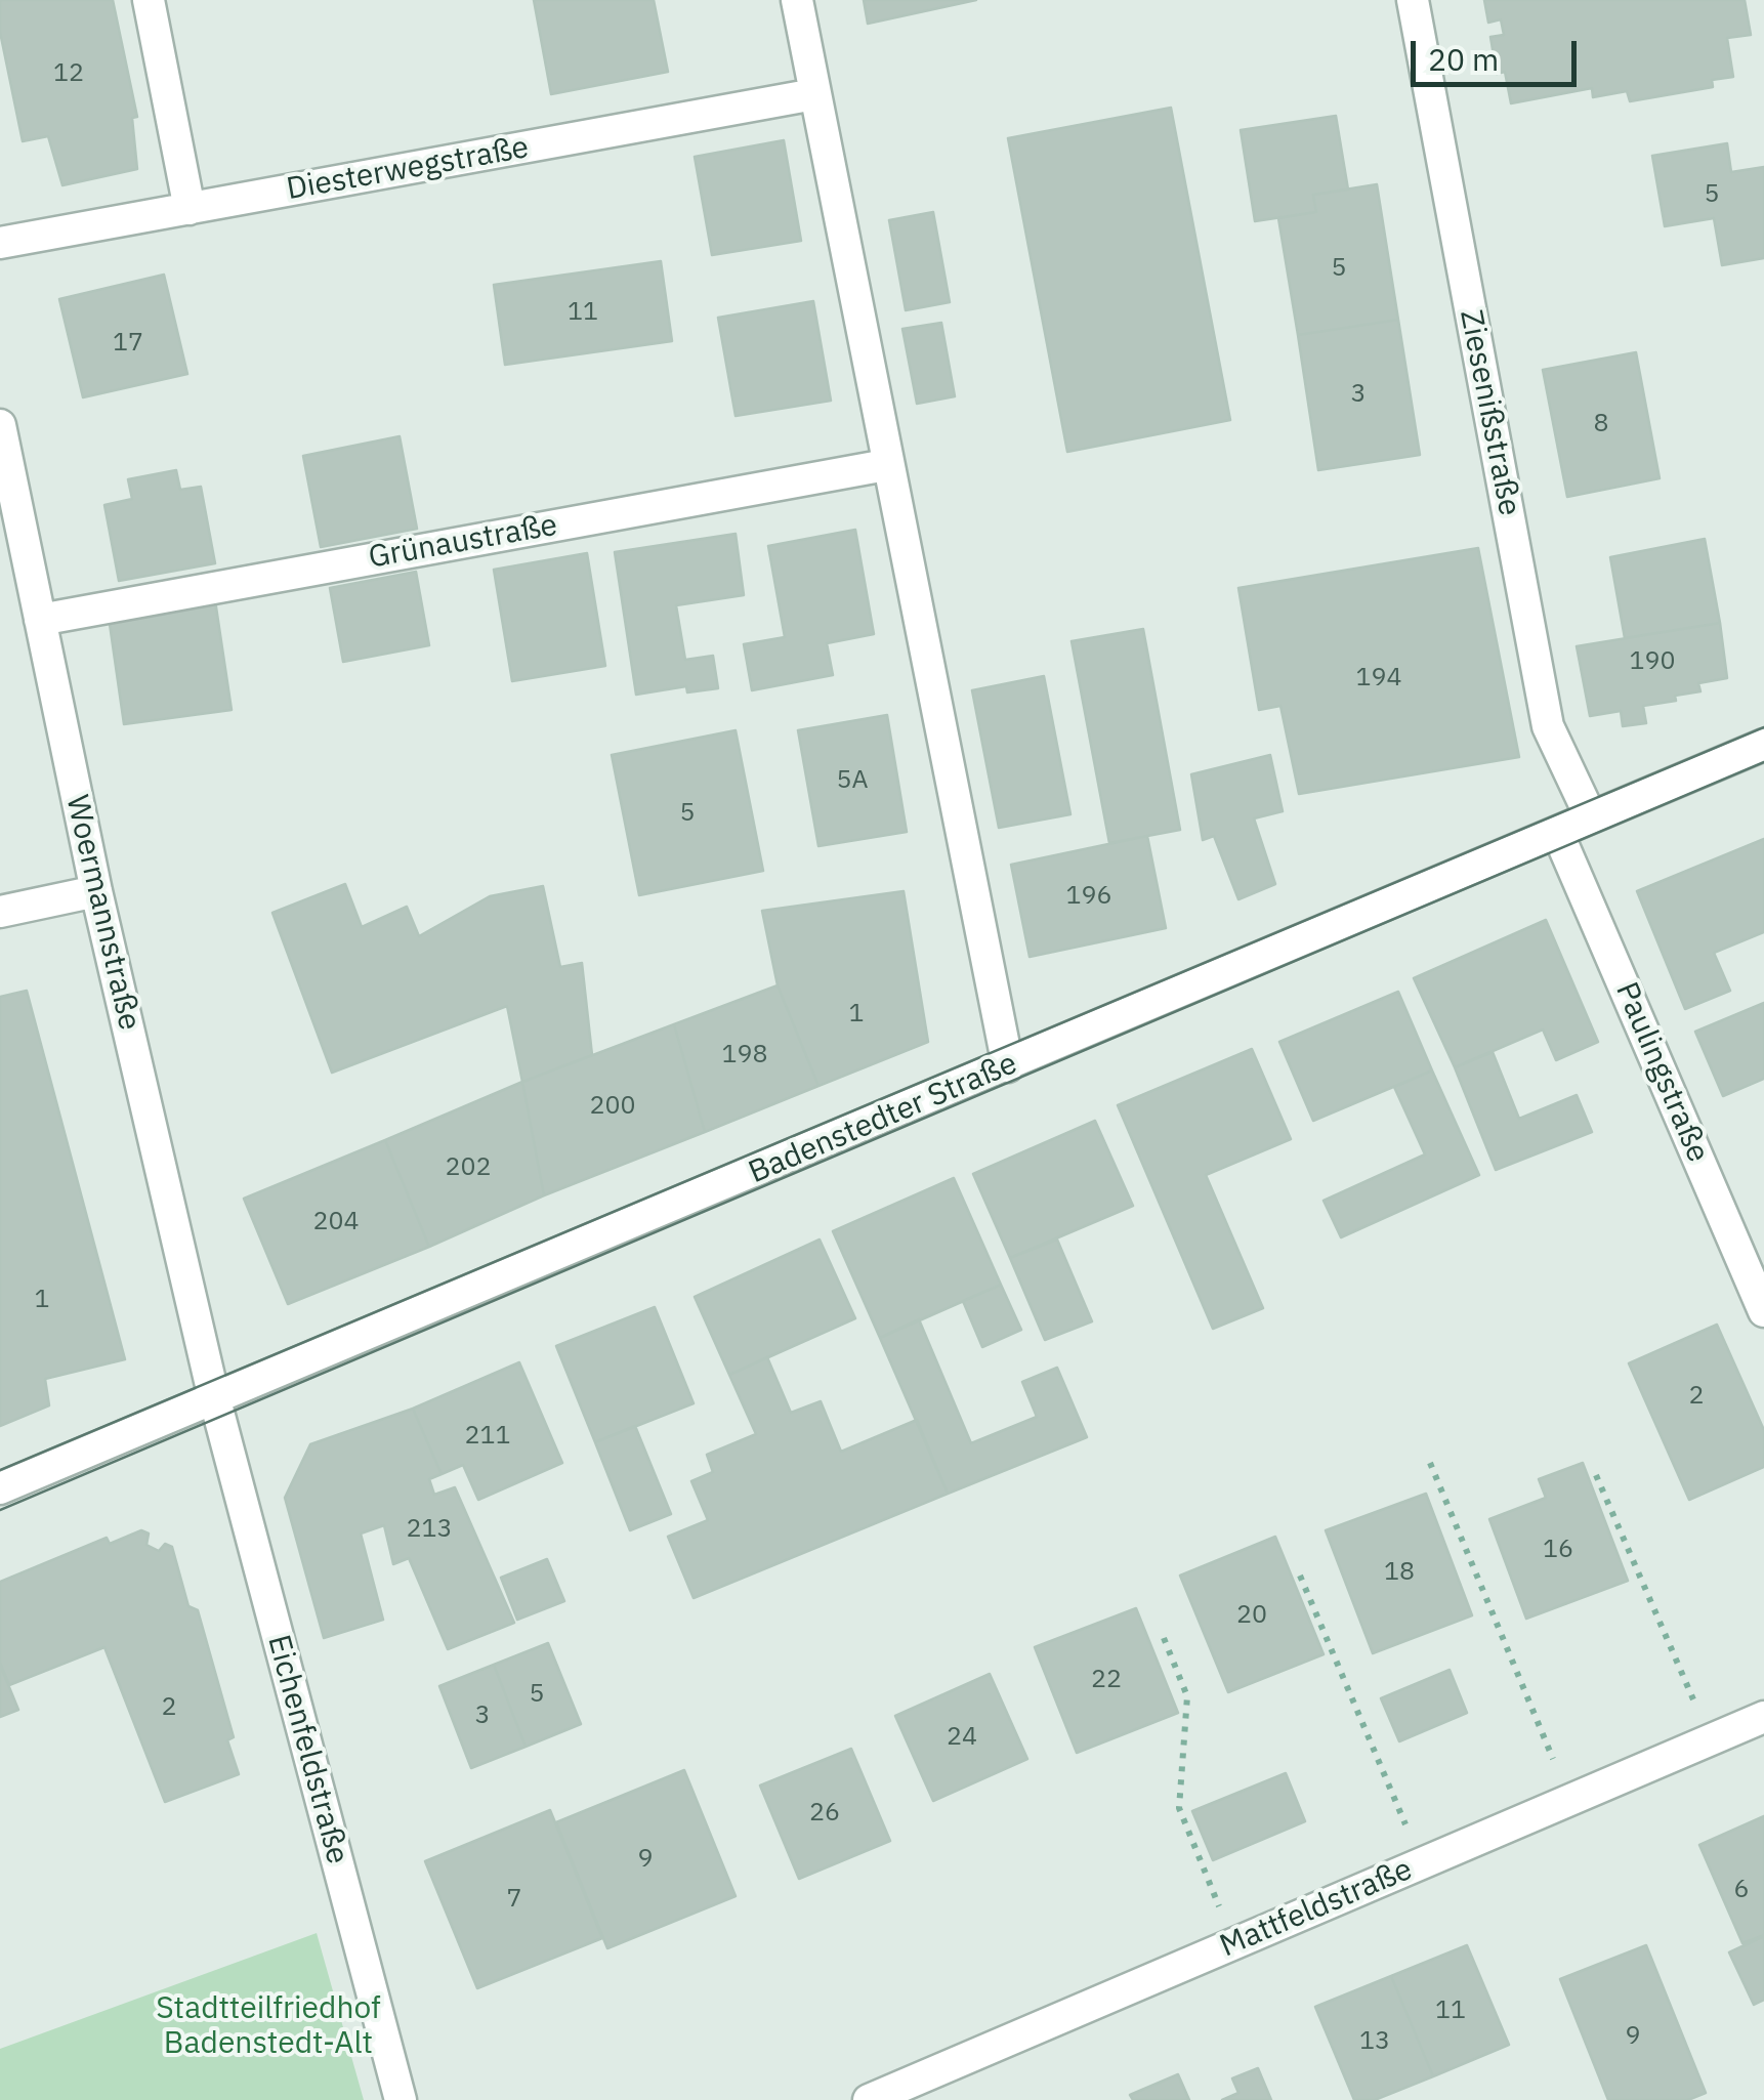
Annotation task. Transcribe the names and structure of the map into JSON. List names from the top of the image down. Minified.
{"streets":{"street":["Diesterwegstraße","Ziesenißstraße","Grünaustraße","Woermannstraße","Paulingstraße","Badenstedter Straße","Eichenfeldstraße","Mattfeldstraße"]},"crossings":[["Ziesenißstraße","Badenstedter Straße"],["Grünaustraße","Woermannstraße"],["Woermannstraße","Badenstedter Straße"],["Woermannstraße","Eichenfeldstraße"],["Paulingstraße","Badenstedter Straße"],["Badenstedter Straße","Eichenfeldstraße"]],"parks":["Stadtteilfriedhof Badenstedt-Alt"],"house_numbers":["12","5","5","11","17","3","8","190","194","5A","5","196","1","198","200","202","204","1","2","211","213","16","18","20","22","5","2","3","24","26","9","6","7","11","9","13"],"scale_bar":"20 m"}
